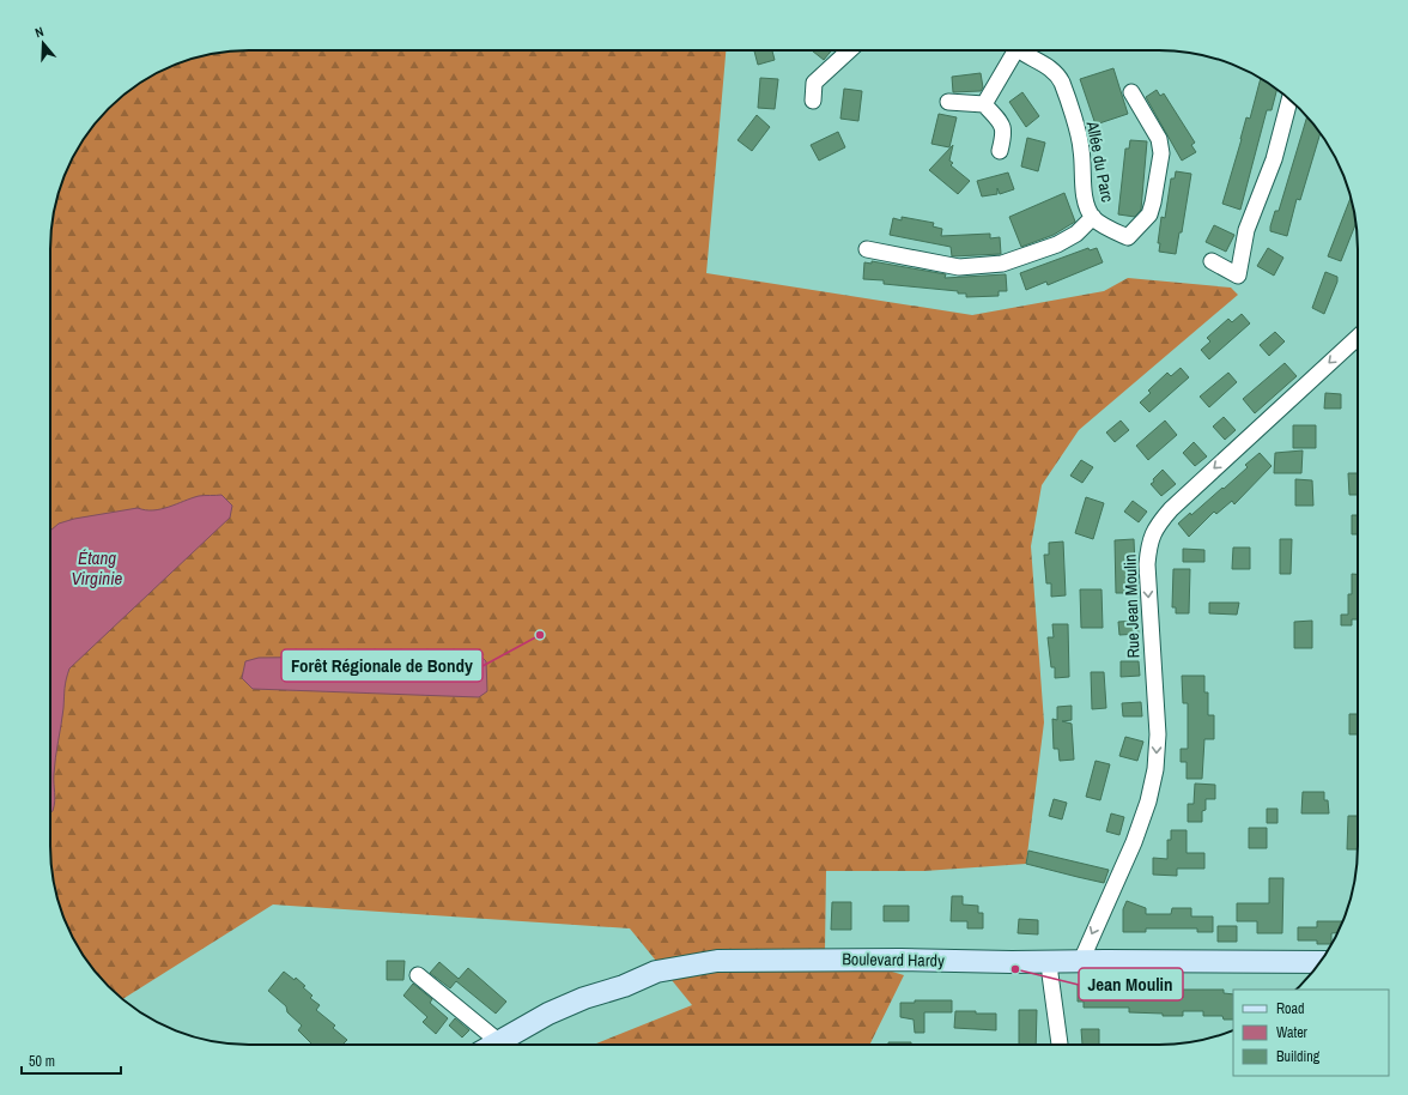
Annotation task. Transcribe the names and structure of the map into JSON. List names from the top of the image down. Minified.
{"streets":{"street":["Allée du Parc","Rue Jean Moulin","Boulevard Hardy"]},"crossings":[["Rue Jean Moulin","Boulevard Hardy"]],"one_way":["Rue Jean Moulin"],"water":["Étang Virginie"],"places":["Forêt Régionale de Bondy","Jean Moulin"],"legend":["Road","Water","Building"],"scale_bar":"50 m","north":"top"}
